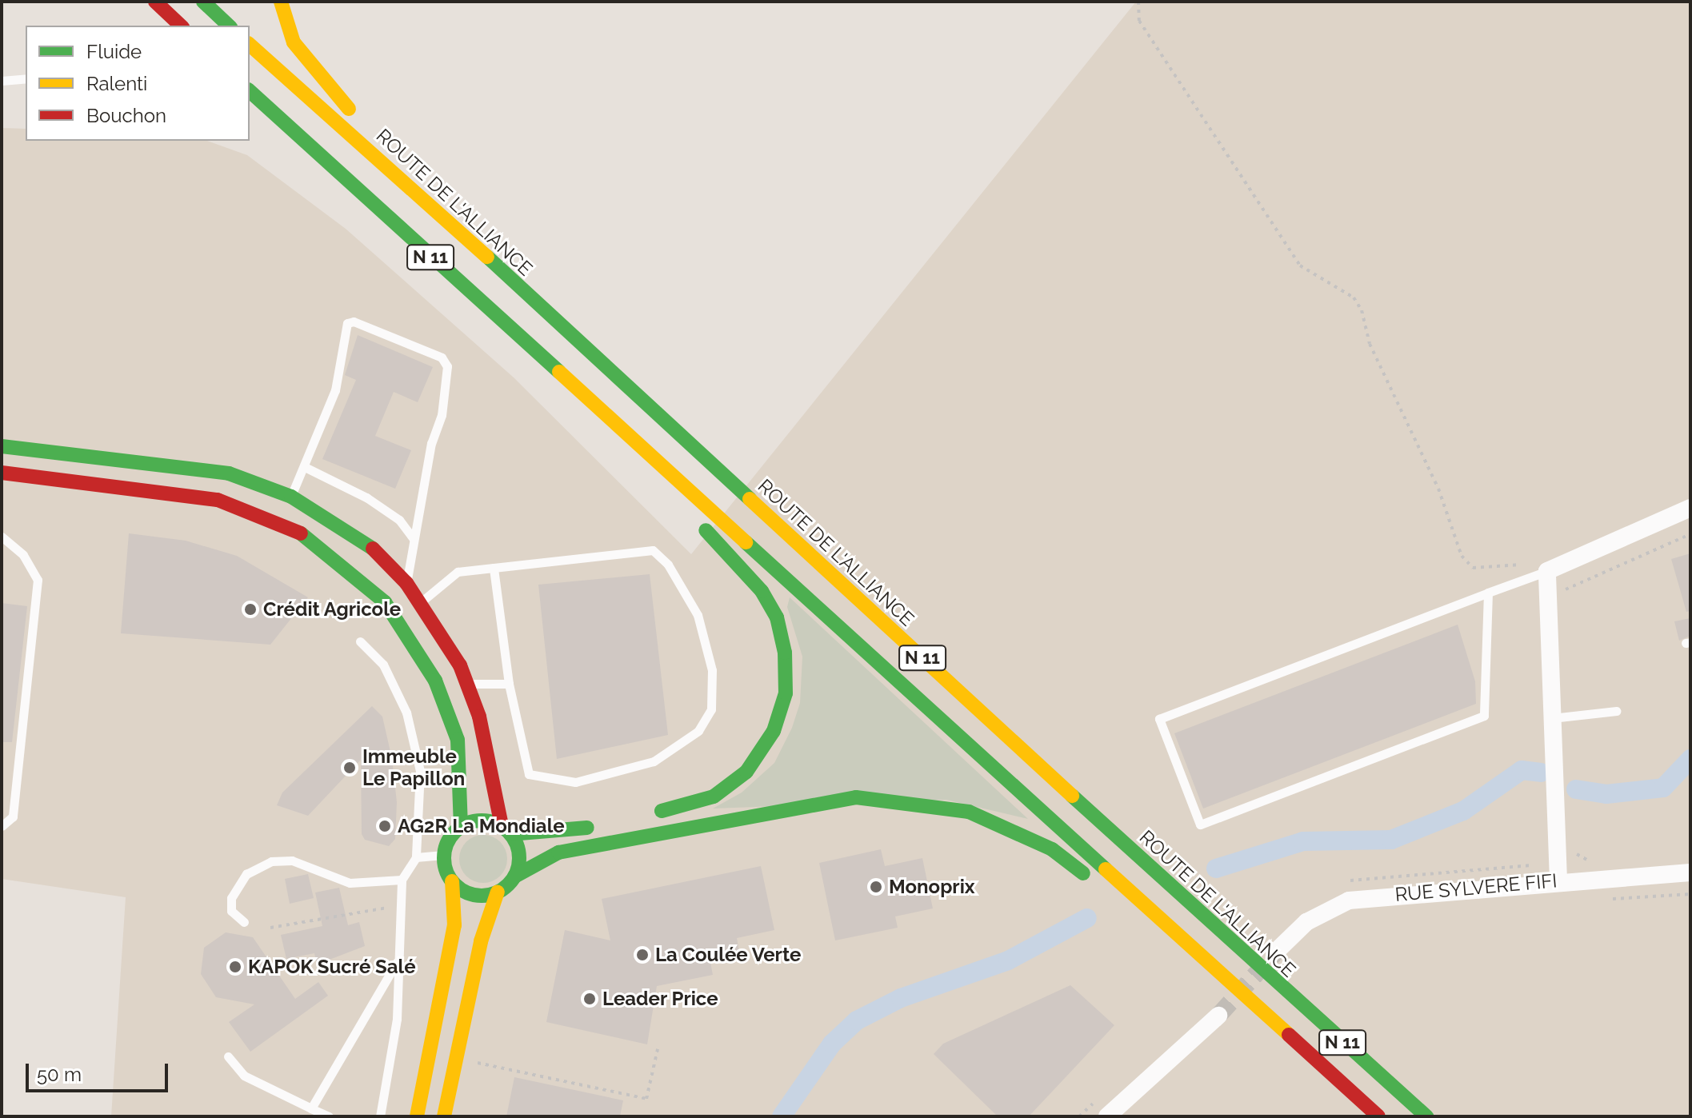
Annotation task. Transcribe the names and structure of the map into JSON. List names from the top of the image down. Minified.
{"streets":{"main road":["ROUTE DE L'ALLIANCE","N 11"],"street":["RUE SYLVERE FIFI"]},"places":["Crédit Agricole","Immeuble Le Papillon","AG2R La Mondiale","Monoprix","La Coulée Verte","KAPOK Sucré Salé","Leader Price"],"legend":["Fluide","Ralenti","Bouchon"],"scale_bar":"50 m"}
